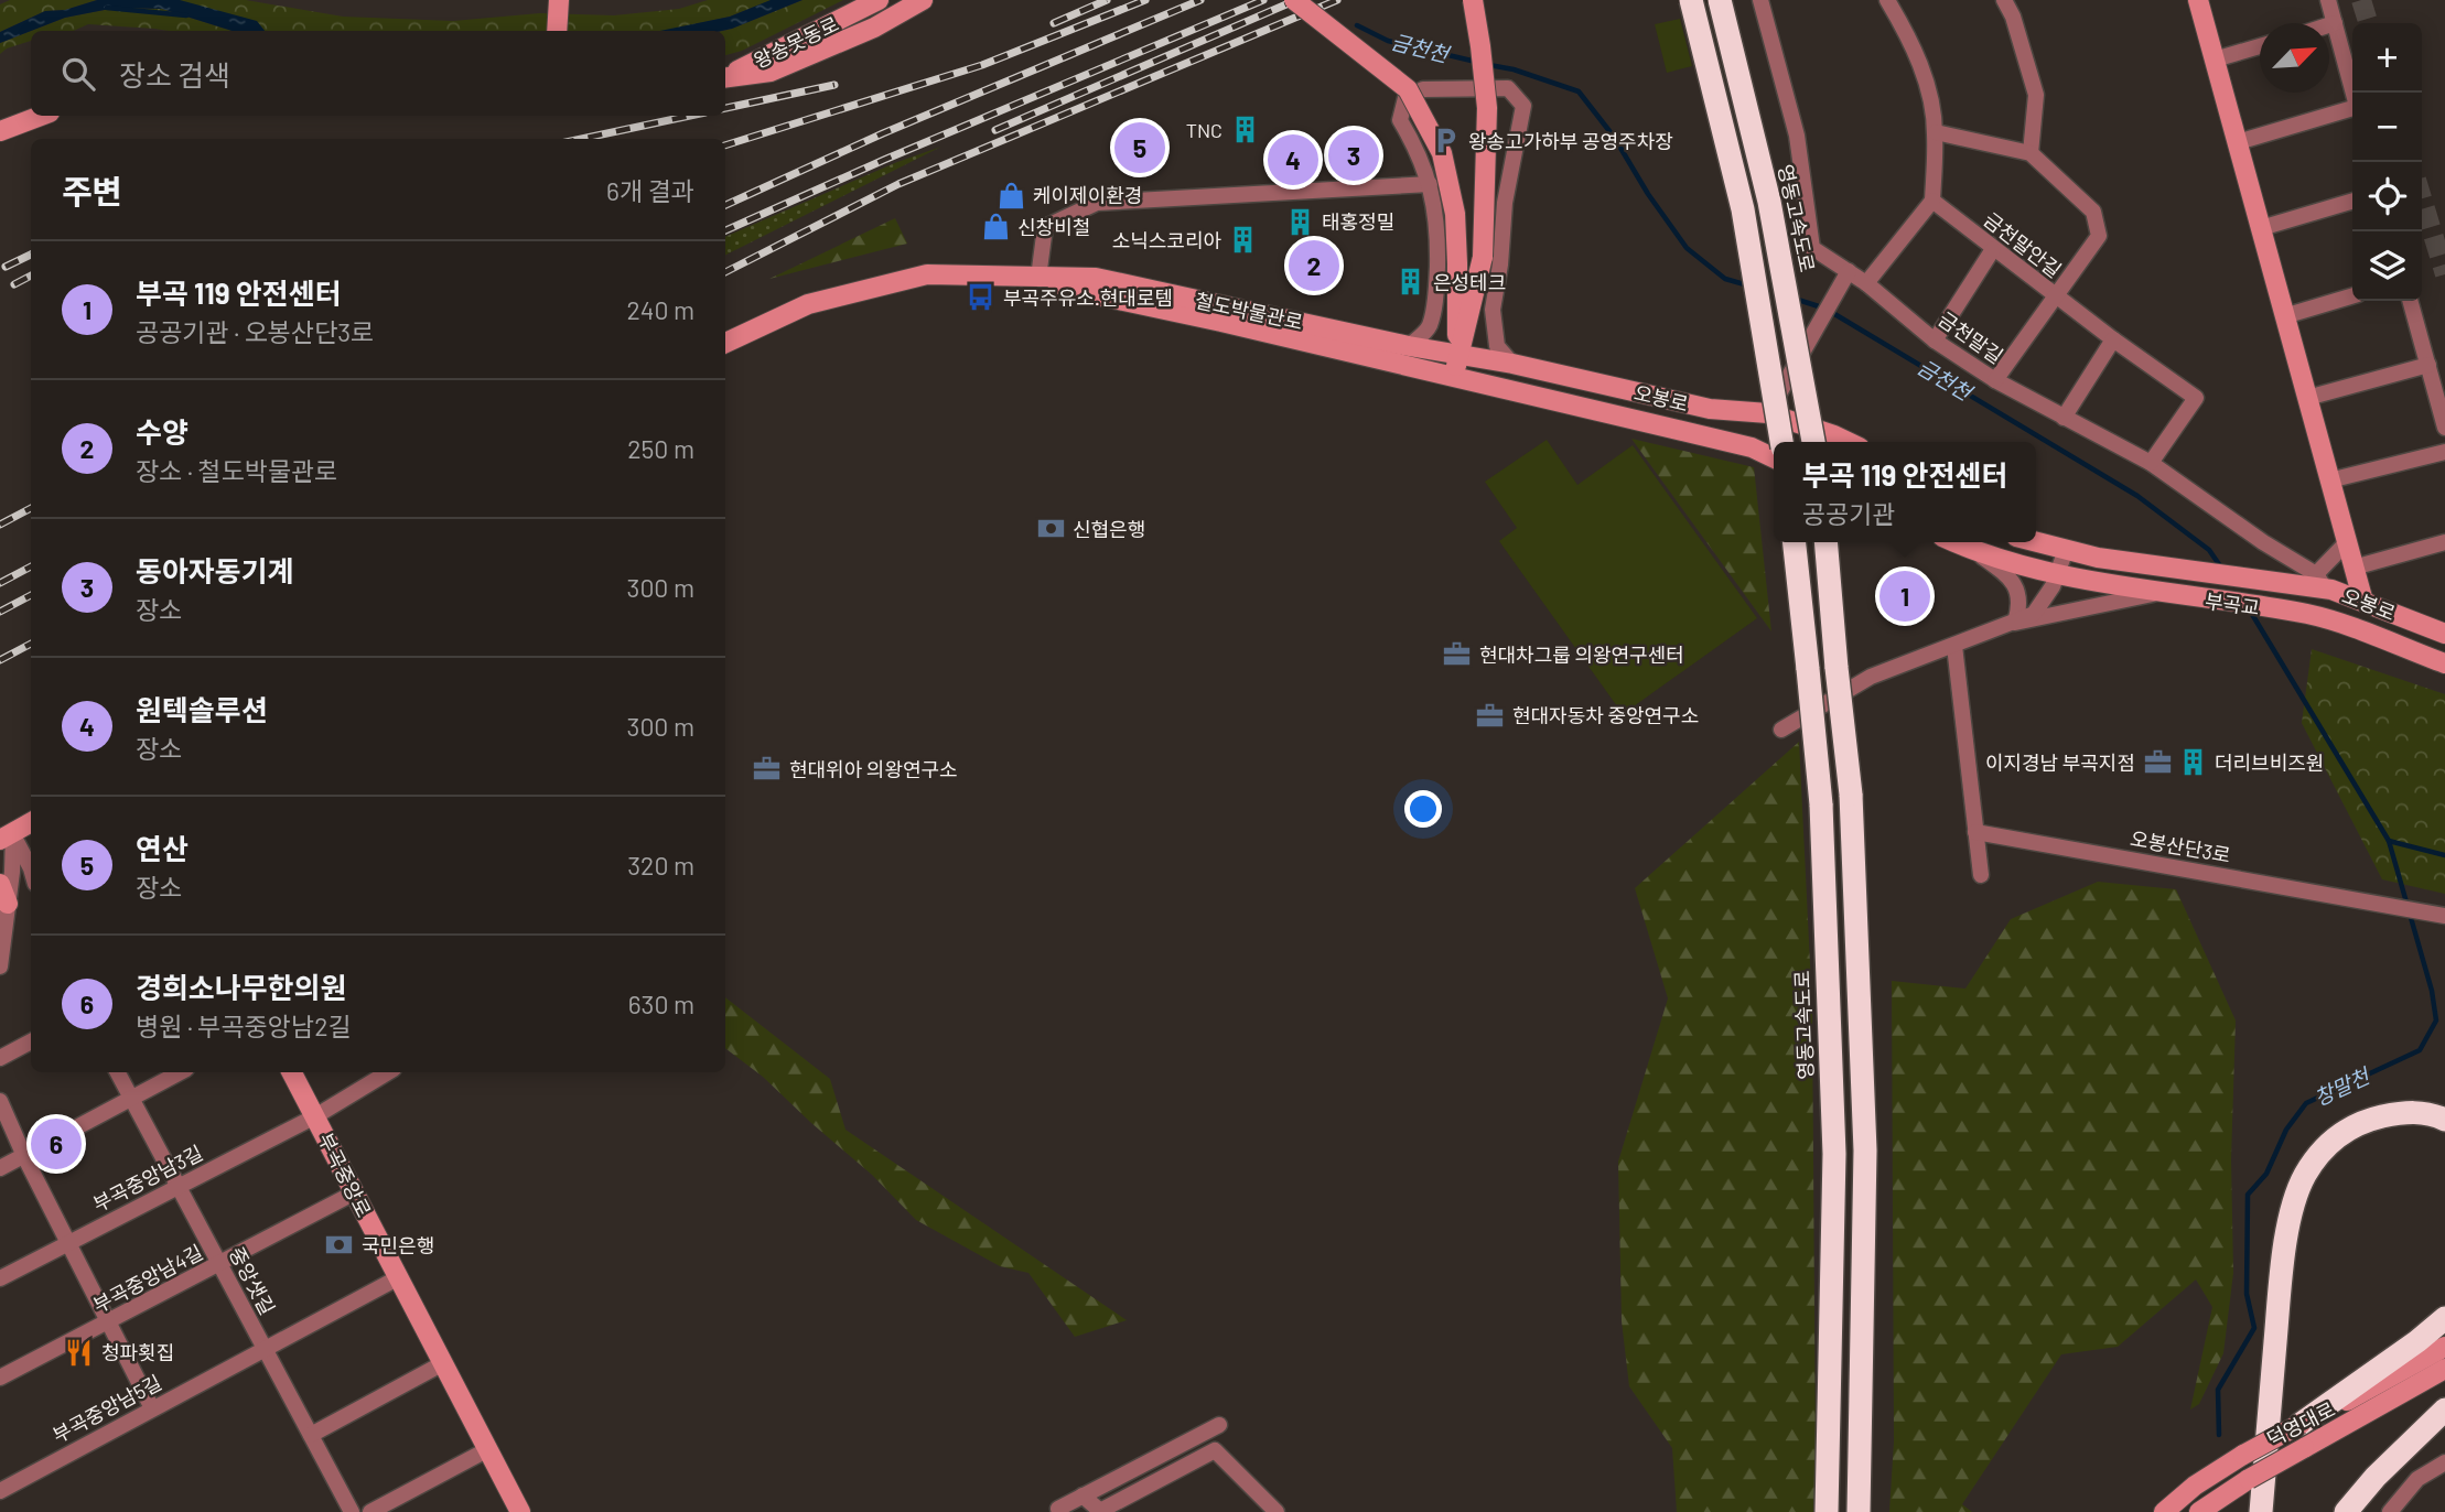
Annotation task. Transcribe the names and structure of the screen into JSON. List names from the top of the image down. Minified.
{"streets":{"highway":["영동고속도로"],"street":["왕송못동로","금천말안길","철도박물관로","금천말길","오봉로","부곡교","오봉산단3로","부곡중앙로","부곡중앙남3길","부곡중앙남4길","중앙샛길","부곡중앙남5길","덕영대로"]},"crossings":[["금천말안길","금천말길"],["철도박물관로","오봉로"],["금천말길","오봉로"],["오봉로","부곡교"],["부곡중앙로","부곡중앙남3길"],["부곡중앙로","부곡중앙남4길"],["부곡중앙로","부곡중앙남5길"],["부곡중앙남3길","중앙샛길"],["부곡중앙남4길","중앙샛길"],["중앙샛길","부곡중앙남5길"]],"water":["금천천","창말천"],"places":{"building":["TNC","태홍정밀","소닉스코리아","은성테크","더리브비즈원"],"parking":["왕송고가하부 공영주차장"],"shop":["케이제이환경","신창비철"],"bus stop":["부곡주유소.현대로템"],"bank":["신협은행","국민은행"],"office":["현대차그룹 의왕연구센터","현대자동차 중앙연구소","이지경남 부곡지점","현대위아 의왕연구소"],"restaurant":["청파횟집"]},"north":"top right","page":{"map_buttons":["+","−"],"search":"장소 검색","pins":["5","3","4","2","1","6"],"heading":["주변","6개 결과"],"list":[{"mark":"1","name":"부곡 119 안전센터","note":"공공기관 · 오봉산단3로","value":"240 m"},{"mark":"2","name":"수양","note":"장소 · 철도박물관로","value":"250 m"},{"mark":"3","name":"동아자동기계","note":"장소","value":"300 m"},{"mark":"4","name":"원텍솔루션","note":"장소","value":"300 m"},{"mark":"5","name":"연산","note":"장소","value":"320 m"},{"mark":"6","name":"경희소나무한의원","note":"병원 · 부곡중앙남2길","value":"630 m"}],"popup":["부곡 119 안전센터","공공기관"]}}
